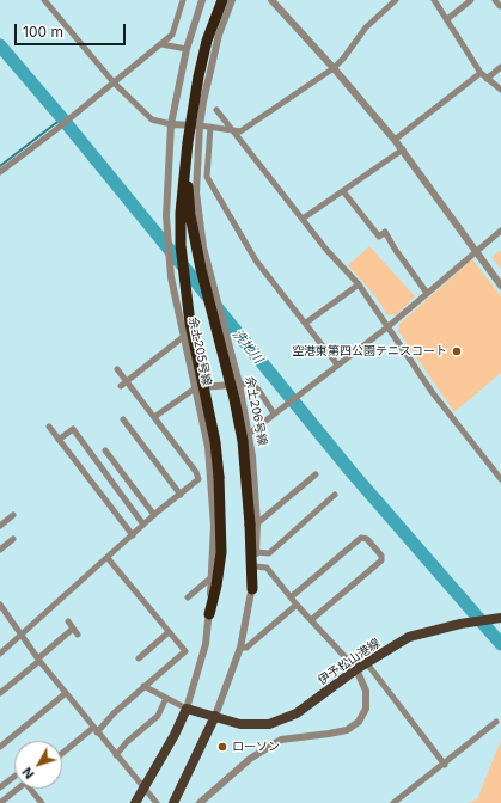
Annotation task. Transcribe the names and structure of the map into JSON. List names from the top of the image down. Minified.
{"streets":{"main road":["伊予松山港線"],"street":["余土205号線","余土206号線"]},"crossings":[["余土205号線","伊予松山港線"],["余土206号線","伊予松山港線"]],"water":["洗地川"],"places":["空港東第四公園テニスコート","ローソン"],"scale_bar":"100 m","north":"bottom left"}
